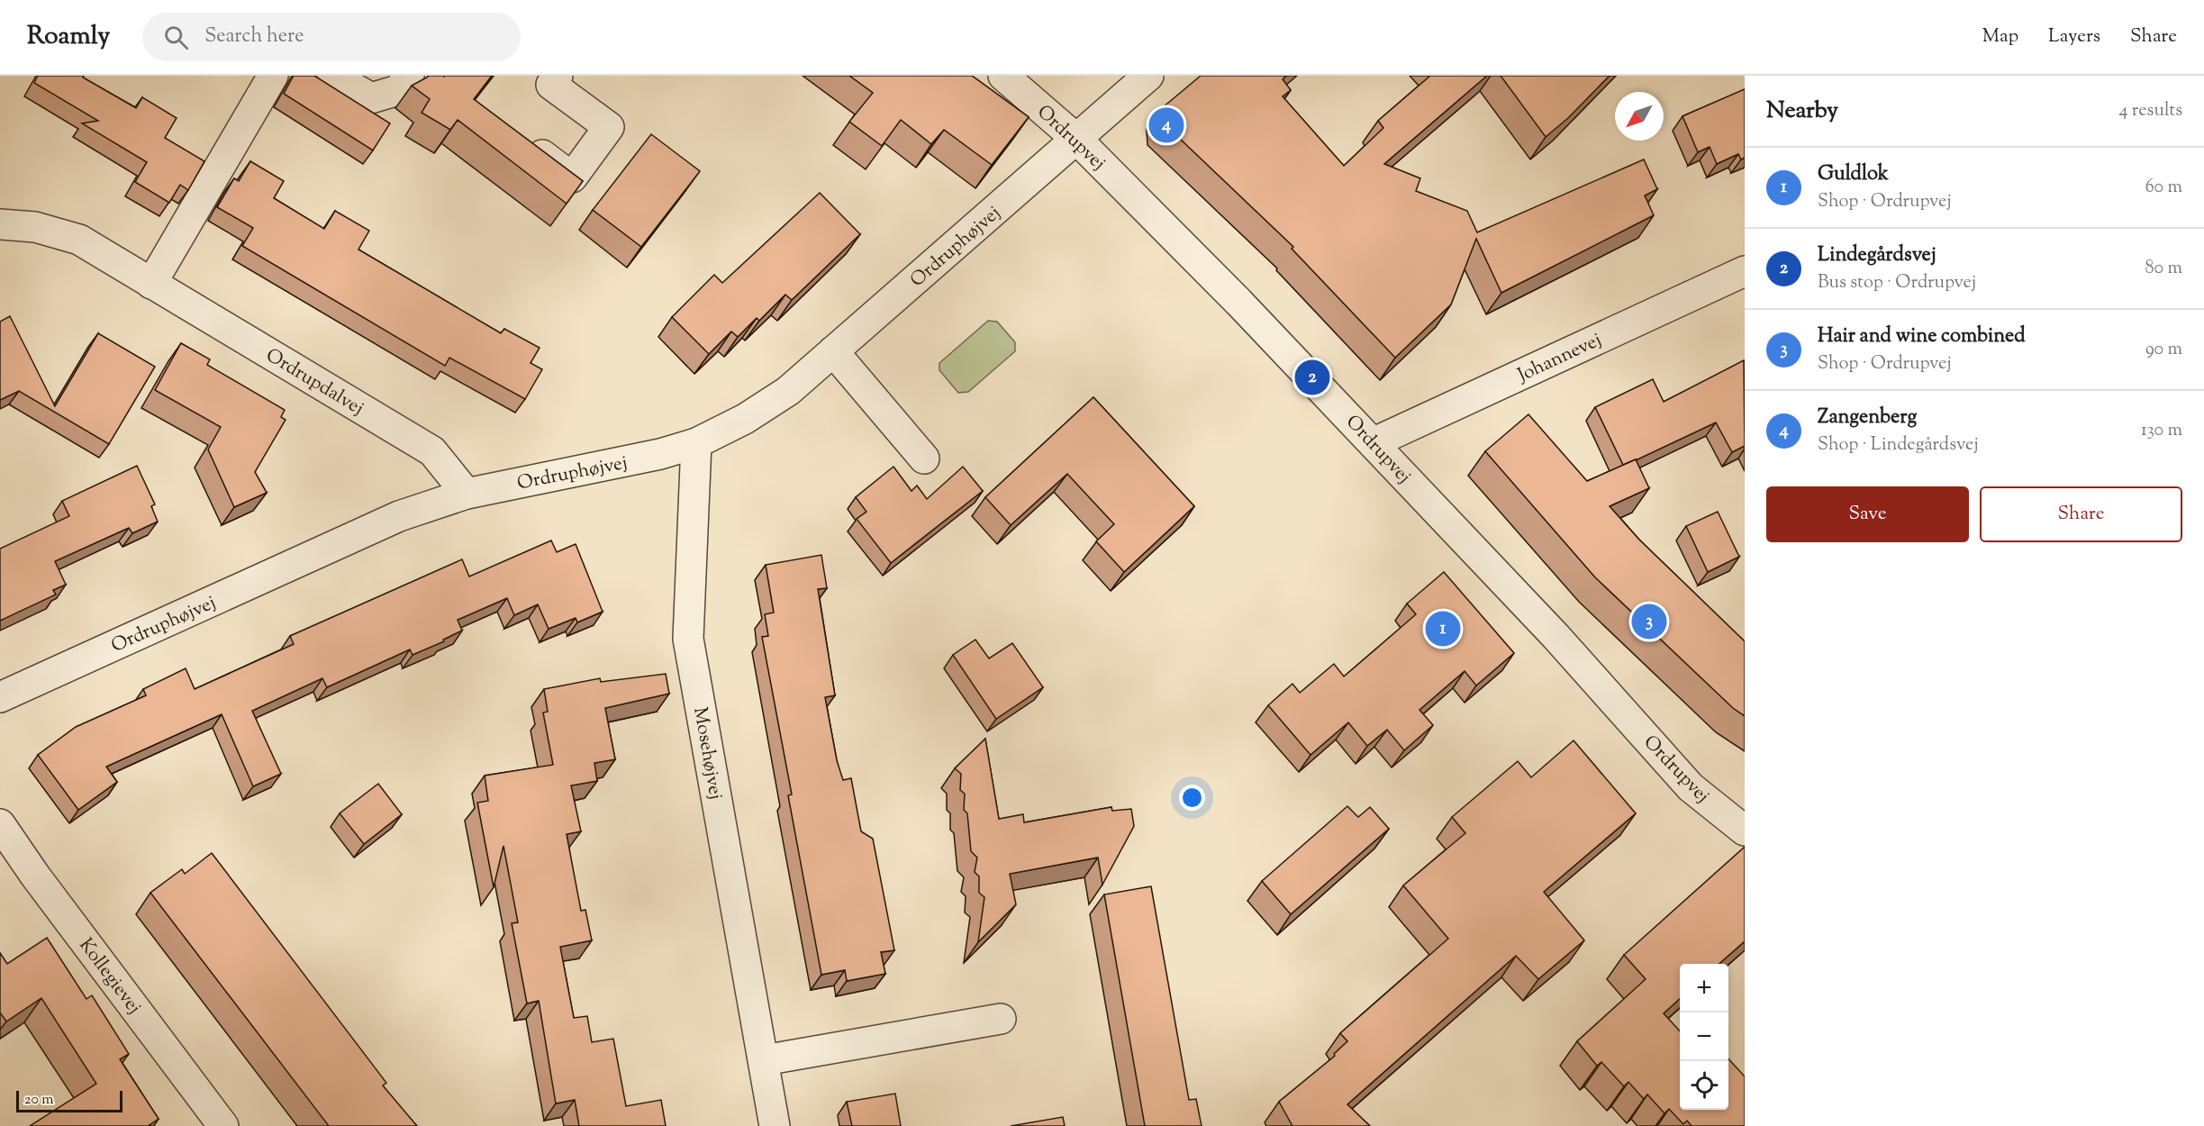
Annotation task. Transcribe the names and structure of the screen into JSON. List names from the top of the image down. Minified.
{"streets":{"street":["Ordrupvej","Ordruphøjvej","Johannevej","Ordrupdalvej","Mosehøjvej","Kollegievej"]},"crossings":[["Ordrupvej","Ordruphøjvej"],["Ordrupvej","Johannevej"],["Ordruphøjvej","Ordrupdalvej"],["Ordruphøjvej","Mosehøjvej"]],"scale_bar":"20 m","north":"bottom left","page":{"header":"Roamly","search":"Search here","nav":["Map","Layers","Share"],"heading":["Nearby","4 results"],"pins":["4","2","3","1"],"list":[{"mark":"1","name":"Guldlok","note":"Shop · Ordrupvej","value":"60 m"},{"mark":"2","name":"Lindegårdsvej","note":"Bus stop · Ordrupvej","value":"80 m"},{"mark":"3","name":"Hair and wine combined","note":"Shop · Ordrupvej","value":"90 m"},{"mark":"4","name":"Zangenberg","note":"Shop · Lindegårdsvej","value":"130 m"}],"buttons":["Save","Share"],"map_buttons":["+","−"],"scale":"20 m"}}
